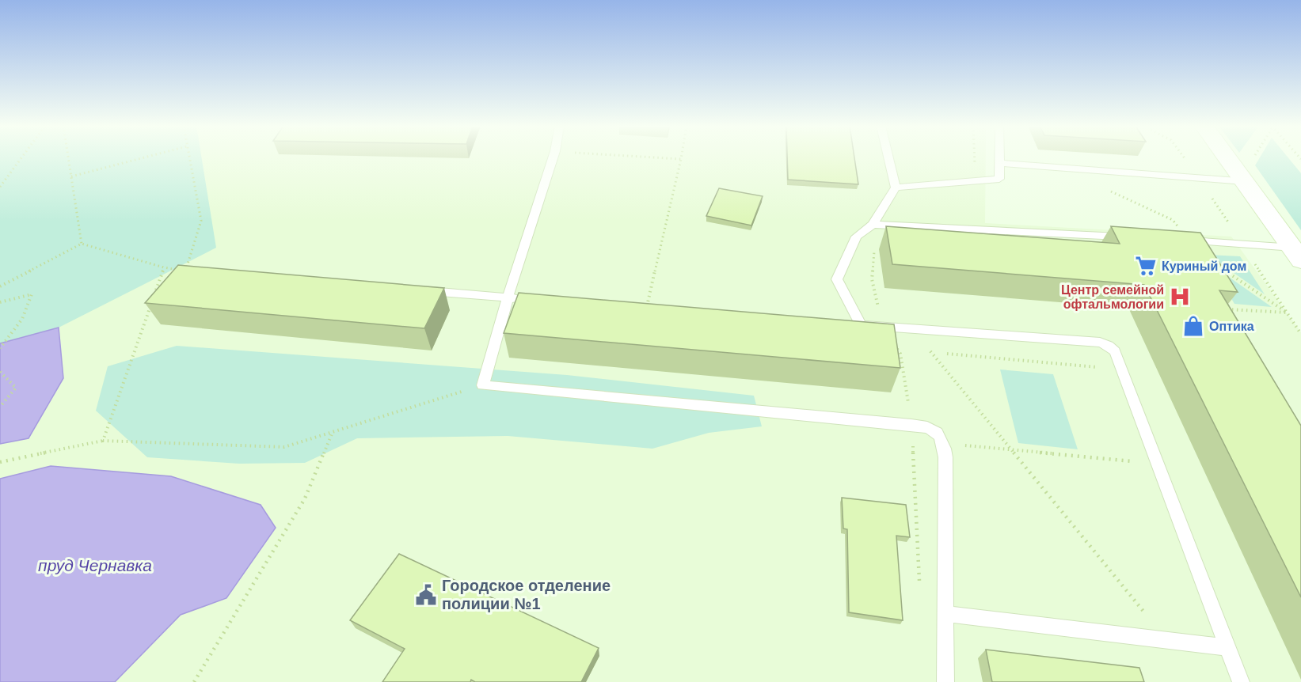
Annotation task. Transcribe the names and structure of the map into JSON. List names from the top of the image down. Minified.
{"water":["пруд Чернавка"],"places":{"supermarket":["Куриный дом"],"hospital":["Центр семейной офтальмологии"],"shop":["Оптика"],"public building":["Городское отделение полиции №1"]}}
